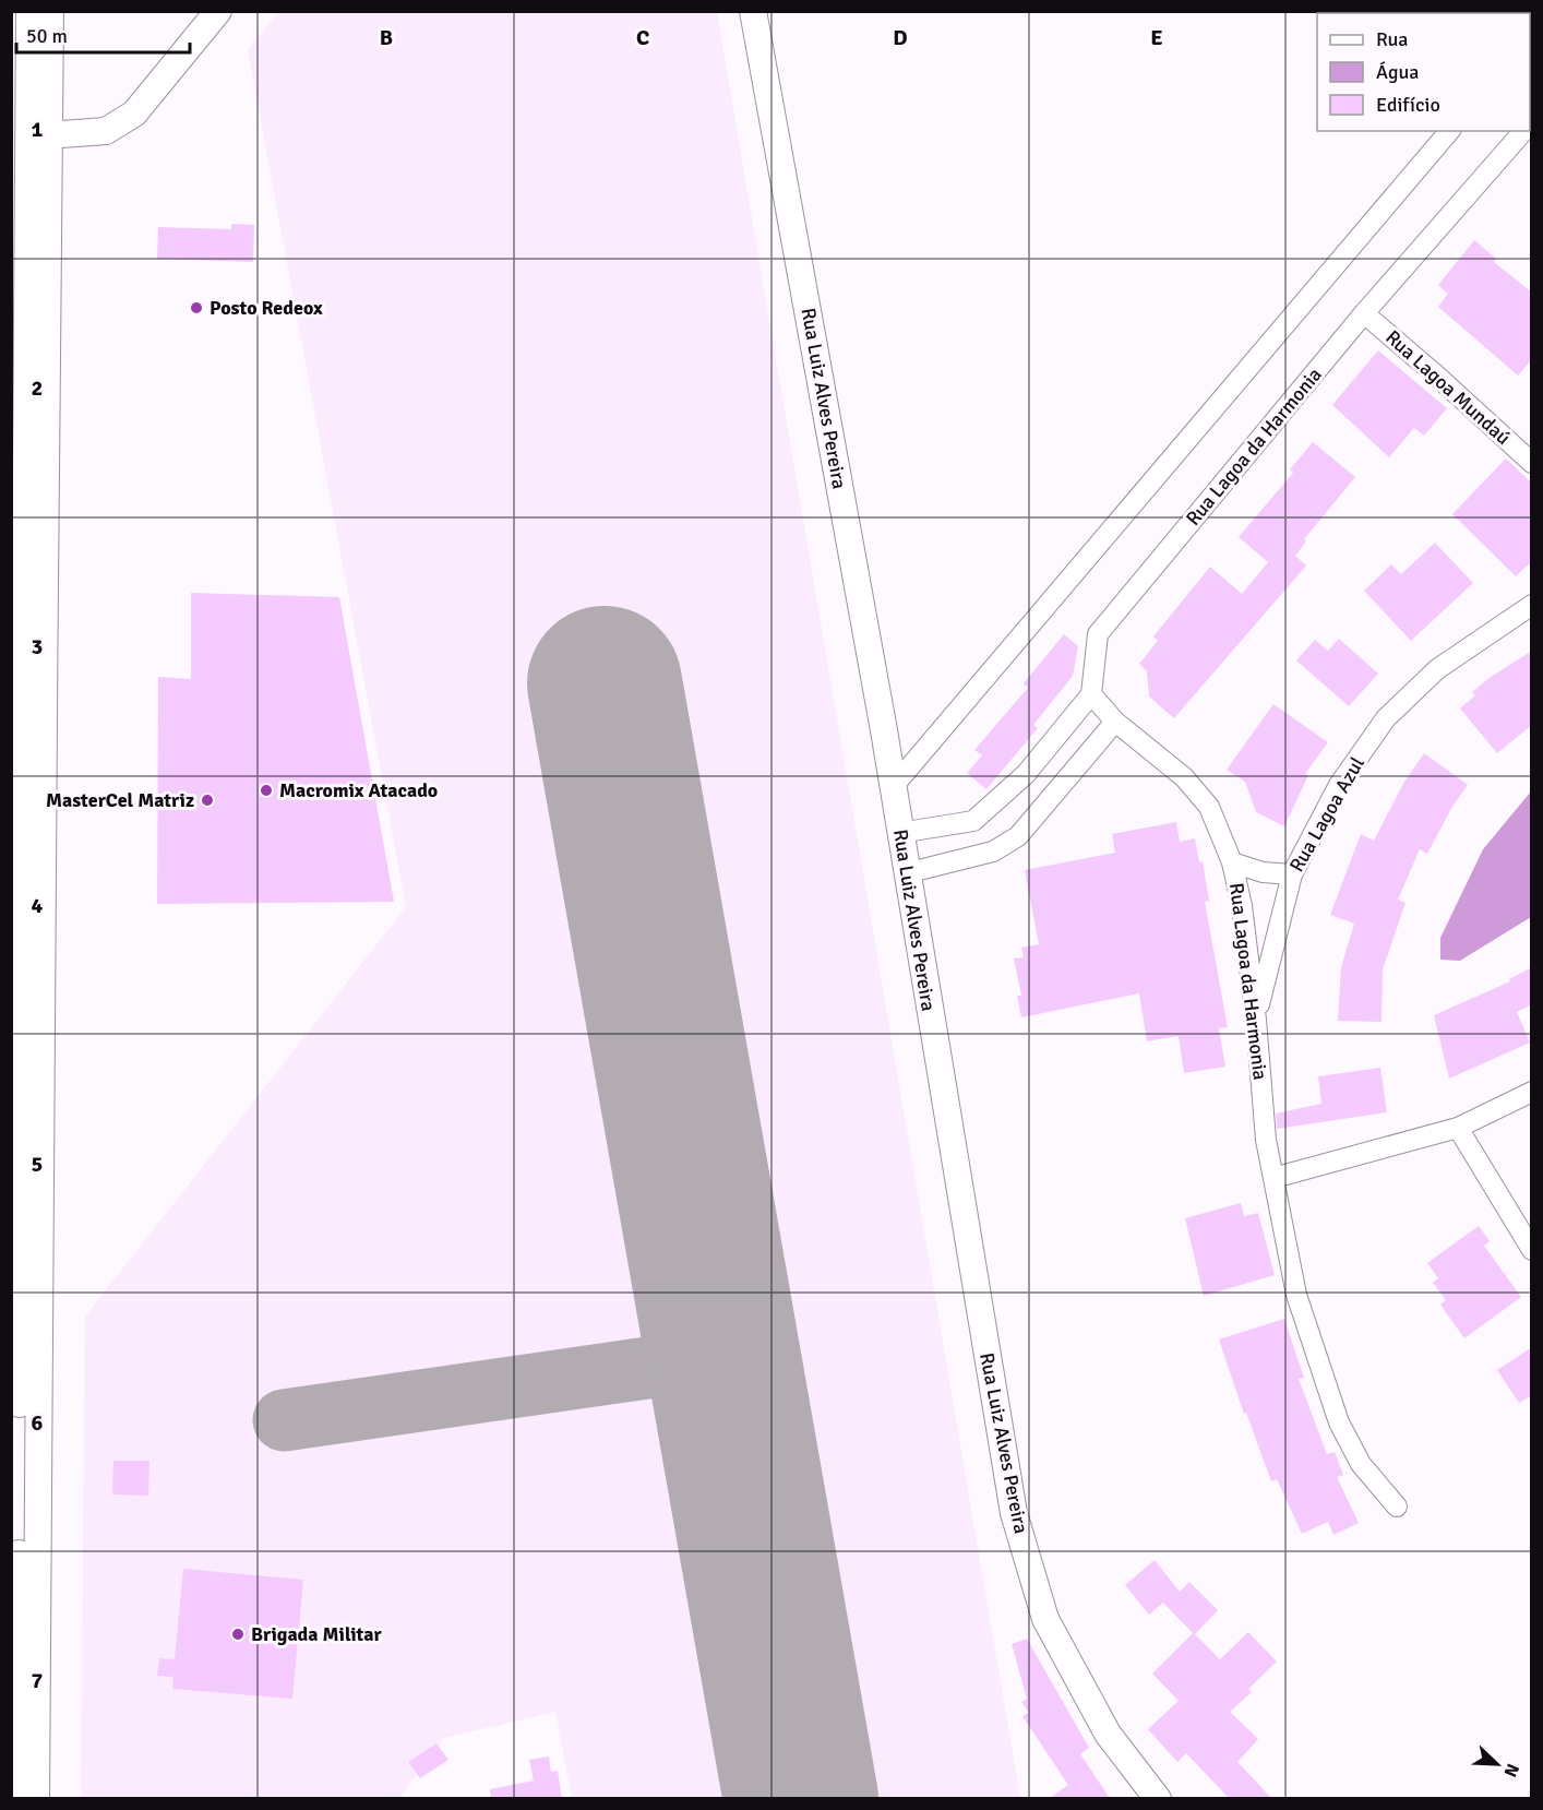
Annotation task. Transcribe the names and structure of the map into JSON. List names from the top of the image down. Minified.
{"streets":{"main road":["Rua Luiz Alves Pereira"],"street":["Rua Lagoa Mundaú","Rua Lagoa da Harmonia","Rua Lagoa Azul"]},"crossings":[["Rua Lagoa Mundaú","Rua Lagoa da Harmonia"],["Rua Lagoa da Harmonia","Rua Lagoa Azul"]],"places":["Posto Redeox","Macromix Atacado","MasterCel Matriz","Brigada Militar"],"legend":["Rua","Água","Edifício"],"scale_bar":"50 m","north":"bottom right","grid":{"columns":["B","C","D","E"],"rows":["1","2","3","4","5","6","7"]}}
